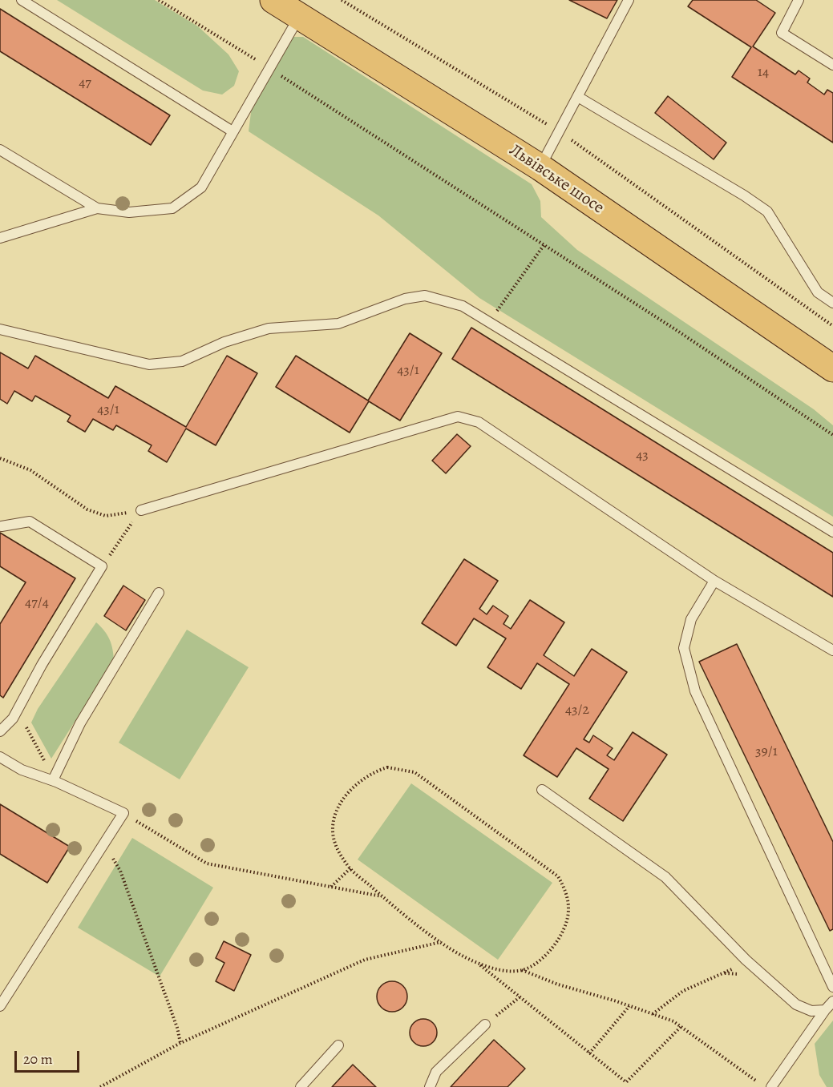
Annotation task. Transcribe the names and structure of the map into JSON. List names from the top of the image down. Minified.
{"streets":{"main road":["Львівське шосе"]},"house_numbers":["14","47","43/1","43/1","43","47/4","43/2","39/1"],"scale_bar":"20 m"}
